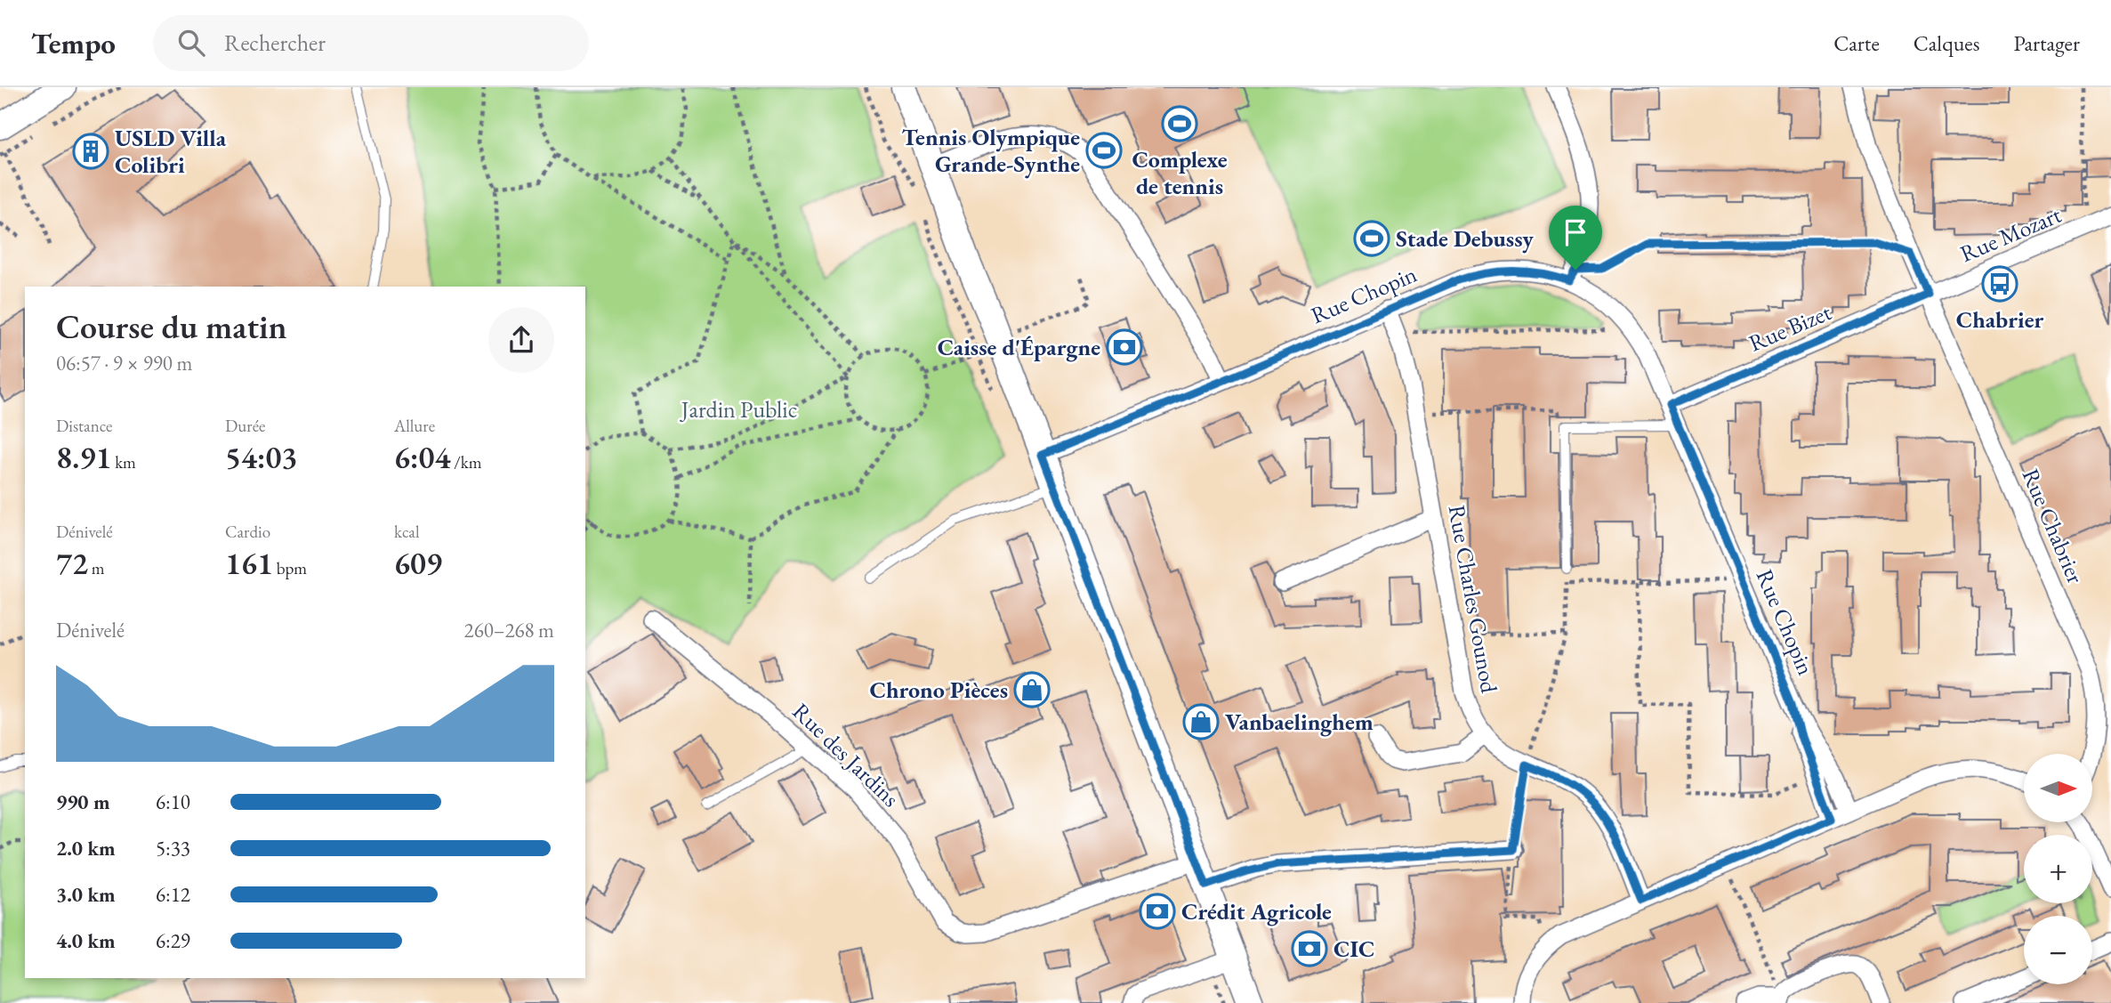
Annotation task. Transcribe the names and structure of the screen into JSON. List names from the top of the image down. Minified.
{"streets":{"street":["Rue Mozart","Rue Chopin","Rue Bizet","Rue Chabrier","Rue Charles Gounod","Rue des Jardins"]},"crossings":[["Rue Mozart","Rue Bizet"],["Rue Mozart","Rue Chabrier"],["Rue Chopin","Rue Bizet"],["Rue Chopin","Rue Charles Gounod"],["Rue Bizet","Rue Chabrier"]],"parks":["Jardin Public"],"places":{"sports":["Complexe de tennis","Tennis Olympique Grande-Synthe","Stade Debussy"],"building":["USLD Villa Colibri"],"bus stop":["Chabrier"],"bank":["Caisse d'Épargne","Crédit Agricole","CIC"],"shop":["Chrono Pièces","Vanbaelinghem"]},"north":"right","page":{"header":"Tempo","search":"Rechercher","nav":["Carte","Calques","Partager"],"heading":["Course du matin","06:57 · 9 × 990 m"],"stats":[["Distance","8.91 km"],["Durée","54:03"],["Allure","6:04 /km"],["Dénivelé","72 m"],["Cardio","161 bpm"],["kcal","609"]],"chart":["Dénivelé","260–268 m"],"map_buttons":["+","−"],"list":[{"name":"990 m","note":"6:10"},{"name":"2.0 km","note":"5:33"},{"name":"3.0 km","note":"6:12"},{"name":"4.0 km","note":"6:29"}]}}
